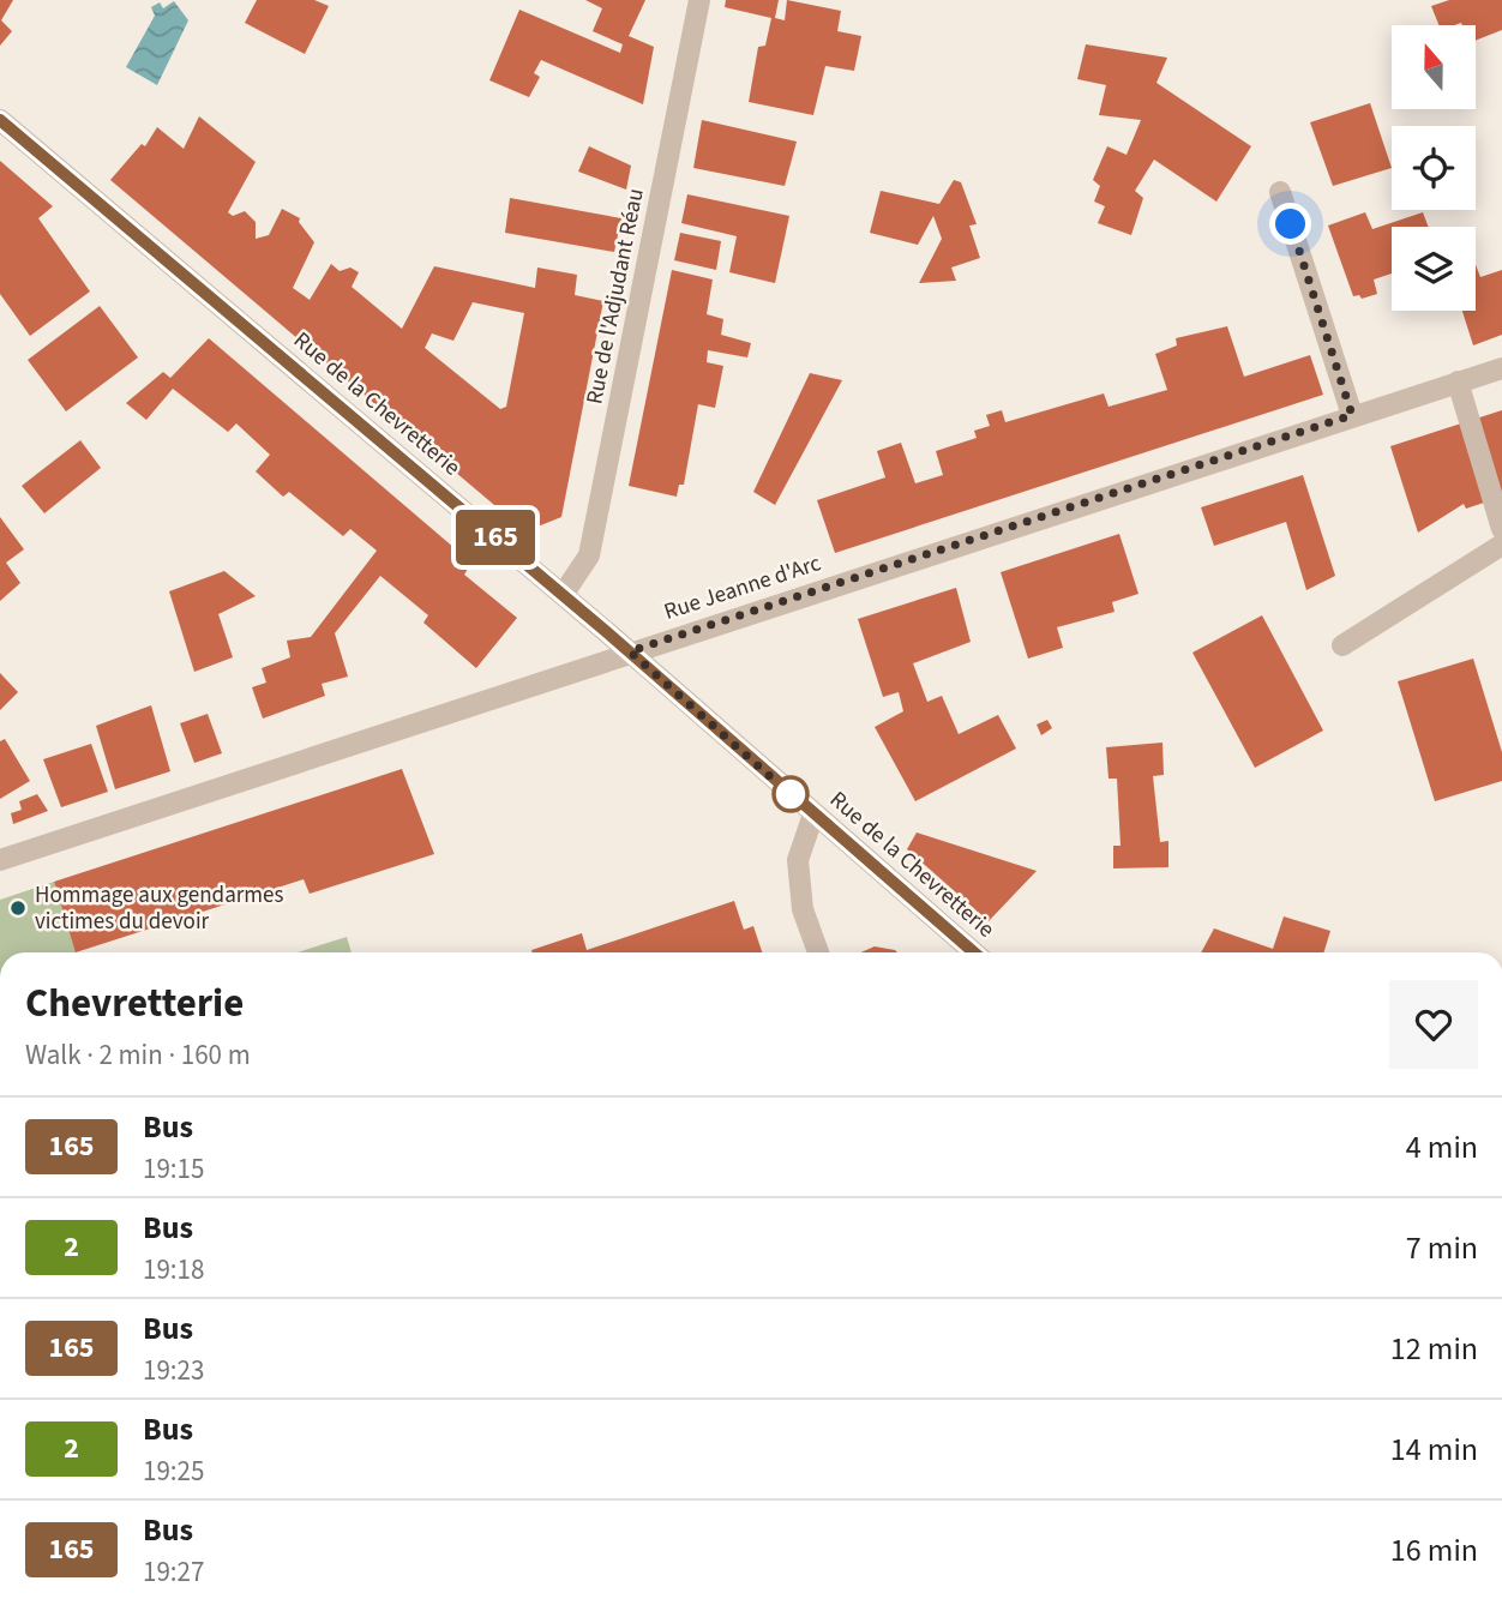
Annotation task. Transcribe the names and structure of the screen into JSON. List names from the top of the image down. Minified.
{"streets":{"street":["Rue de l'Adjudant Réau","Rue de la Chevretterie","Rue Jeanne d'Arc"]},"crossings":[["Rue de l'Adjudant Réau","Rue de la Chevretterie"],["Rue de la Chevretterie","Rue Jeanne d'Arc"]],"places":["Hommage aux gendarmes victimes du devoir"],"lines":["bus line 165"],"north":"top","page":{"on_map":"165","heading":["Chevretterie","Walk · 2 min · 160 m"],"list":[{"mark":"165","name":"Bus","note":"19:15","value":"4 min"},{"mark":"2","name":"Bus","note":"19:18","value":"7 min"},{"mark":"165","name":"Bus","note":"19:23","value":"12 min"},{"mark":"2","name":"Bus","note":"19:25","value":"14 min"},{"mark":"165","name":"Bus","note":"19:27","value":"16 min"}]}}
